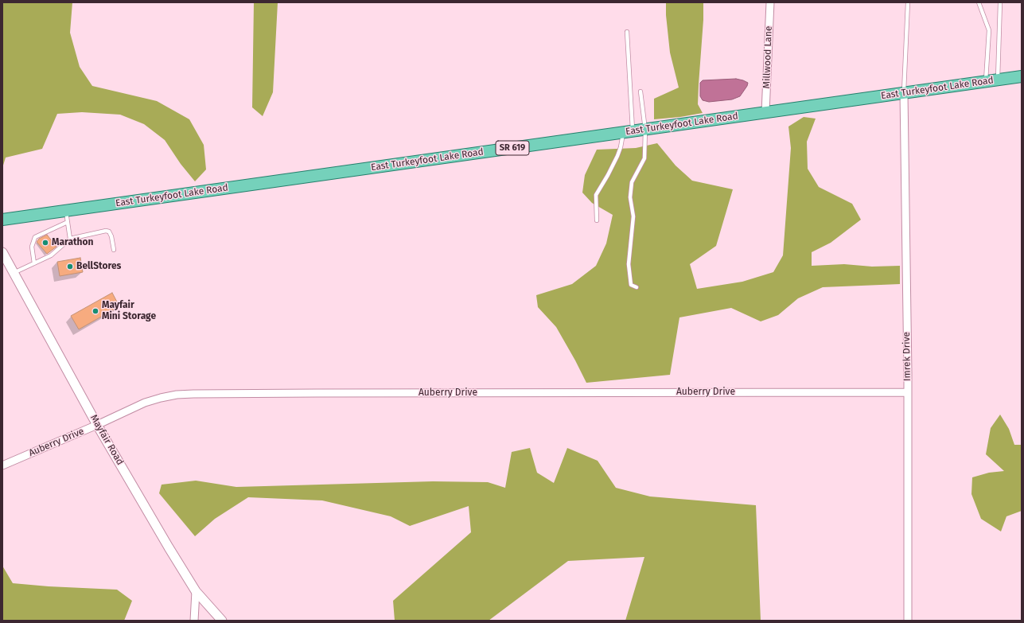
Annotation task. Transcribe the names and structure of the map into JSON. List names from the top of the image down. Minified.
{"streets":{"main road":["East Turkeyfoot Lake Road","SR 619"],"street":["Millwood Lane","Imrek Drive","Auberry Drive","Mayfair Road"]},"crossings":[["Millwood Lane","East Turkeyfoot Lake Road"],["East Turkeyfoot Lake Road","Imrek Drive"],["Imrek Drive","Auberry Drive"],["Auberry Drive","Mayfair Road"]],"places":["Marathon","BellStores","Mayfair Mini Storage"]}
